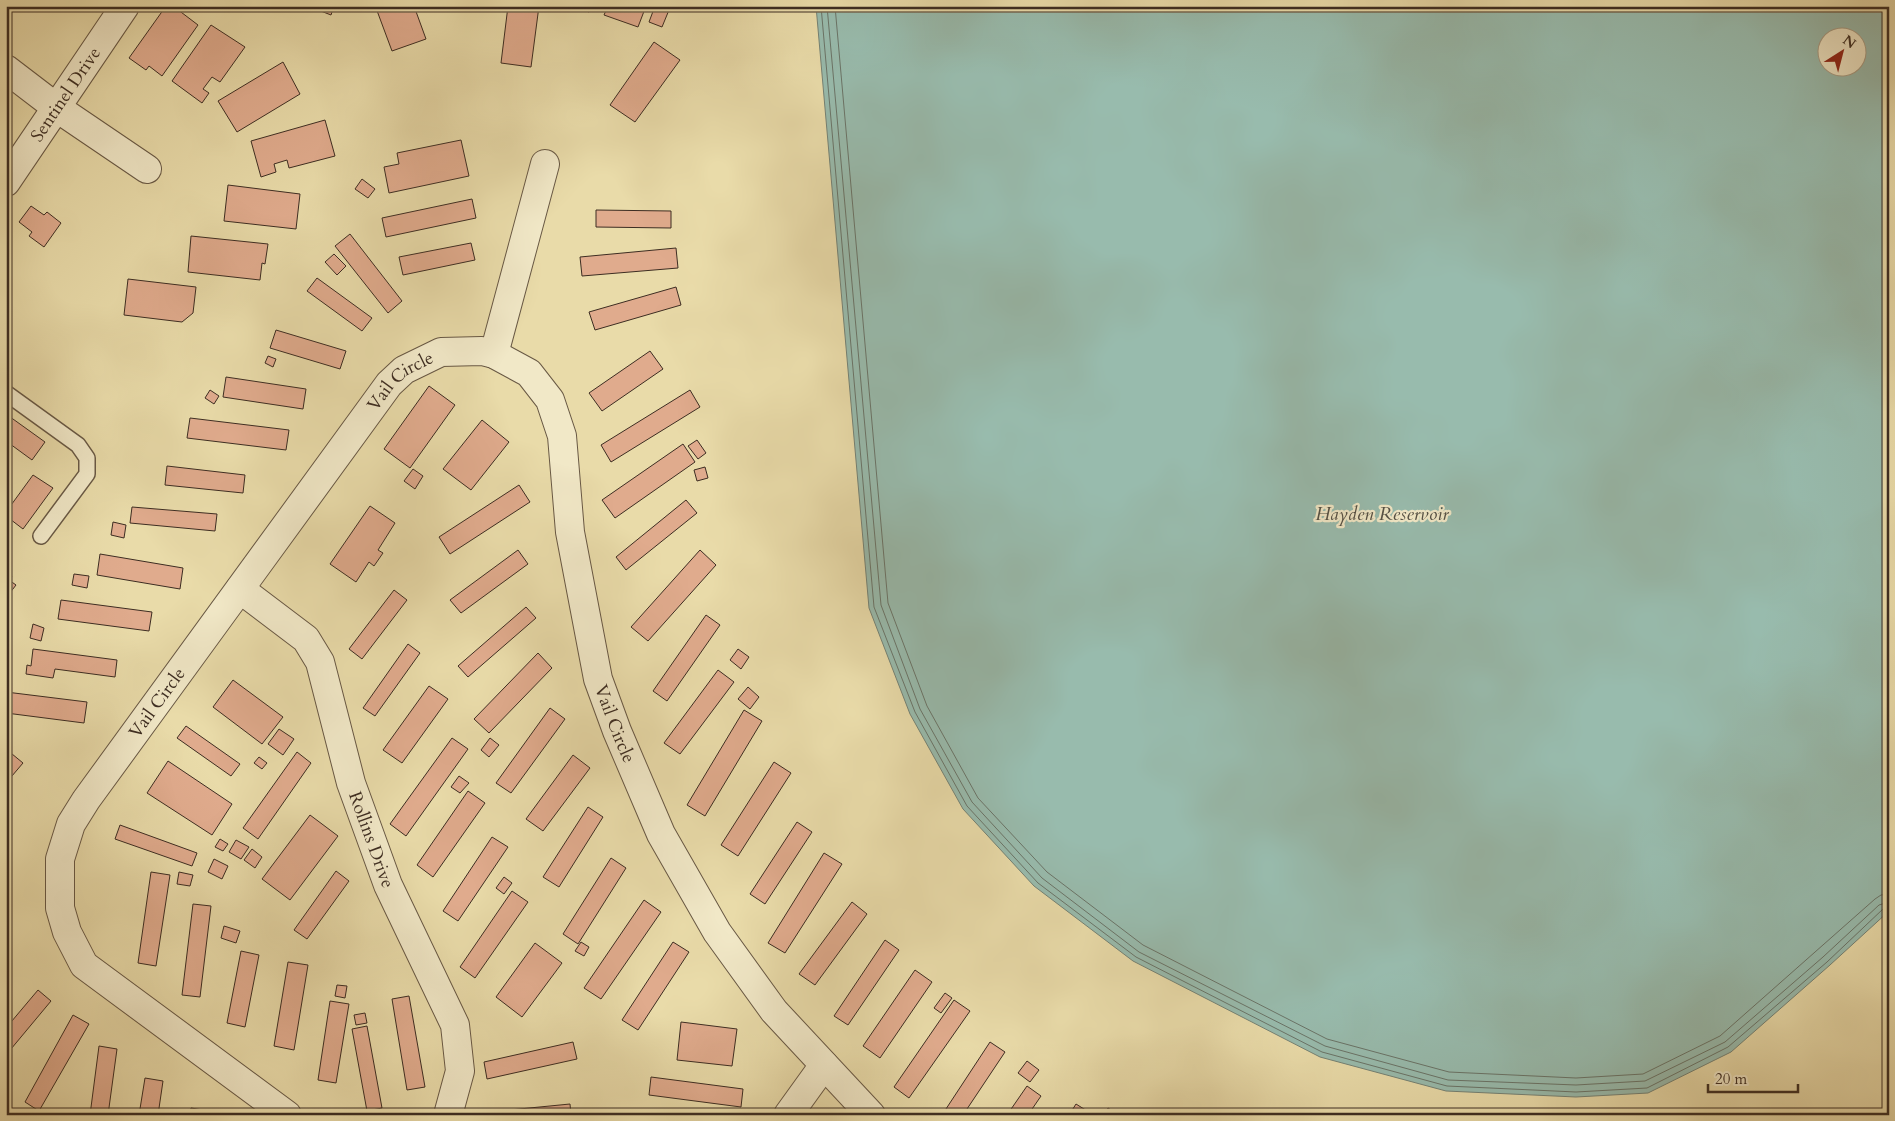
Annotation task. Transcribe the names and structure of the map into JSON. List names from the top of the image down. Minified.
{"streets":{"street":["Sentinel Drive","Vail Circle","Rollins Drive"]},"crossings":[["Vail Circle","Rollins Drive"]],"water":["Hayden Reservoir"],"scale_bar":"20 m","north":"top right"}
